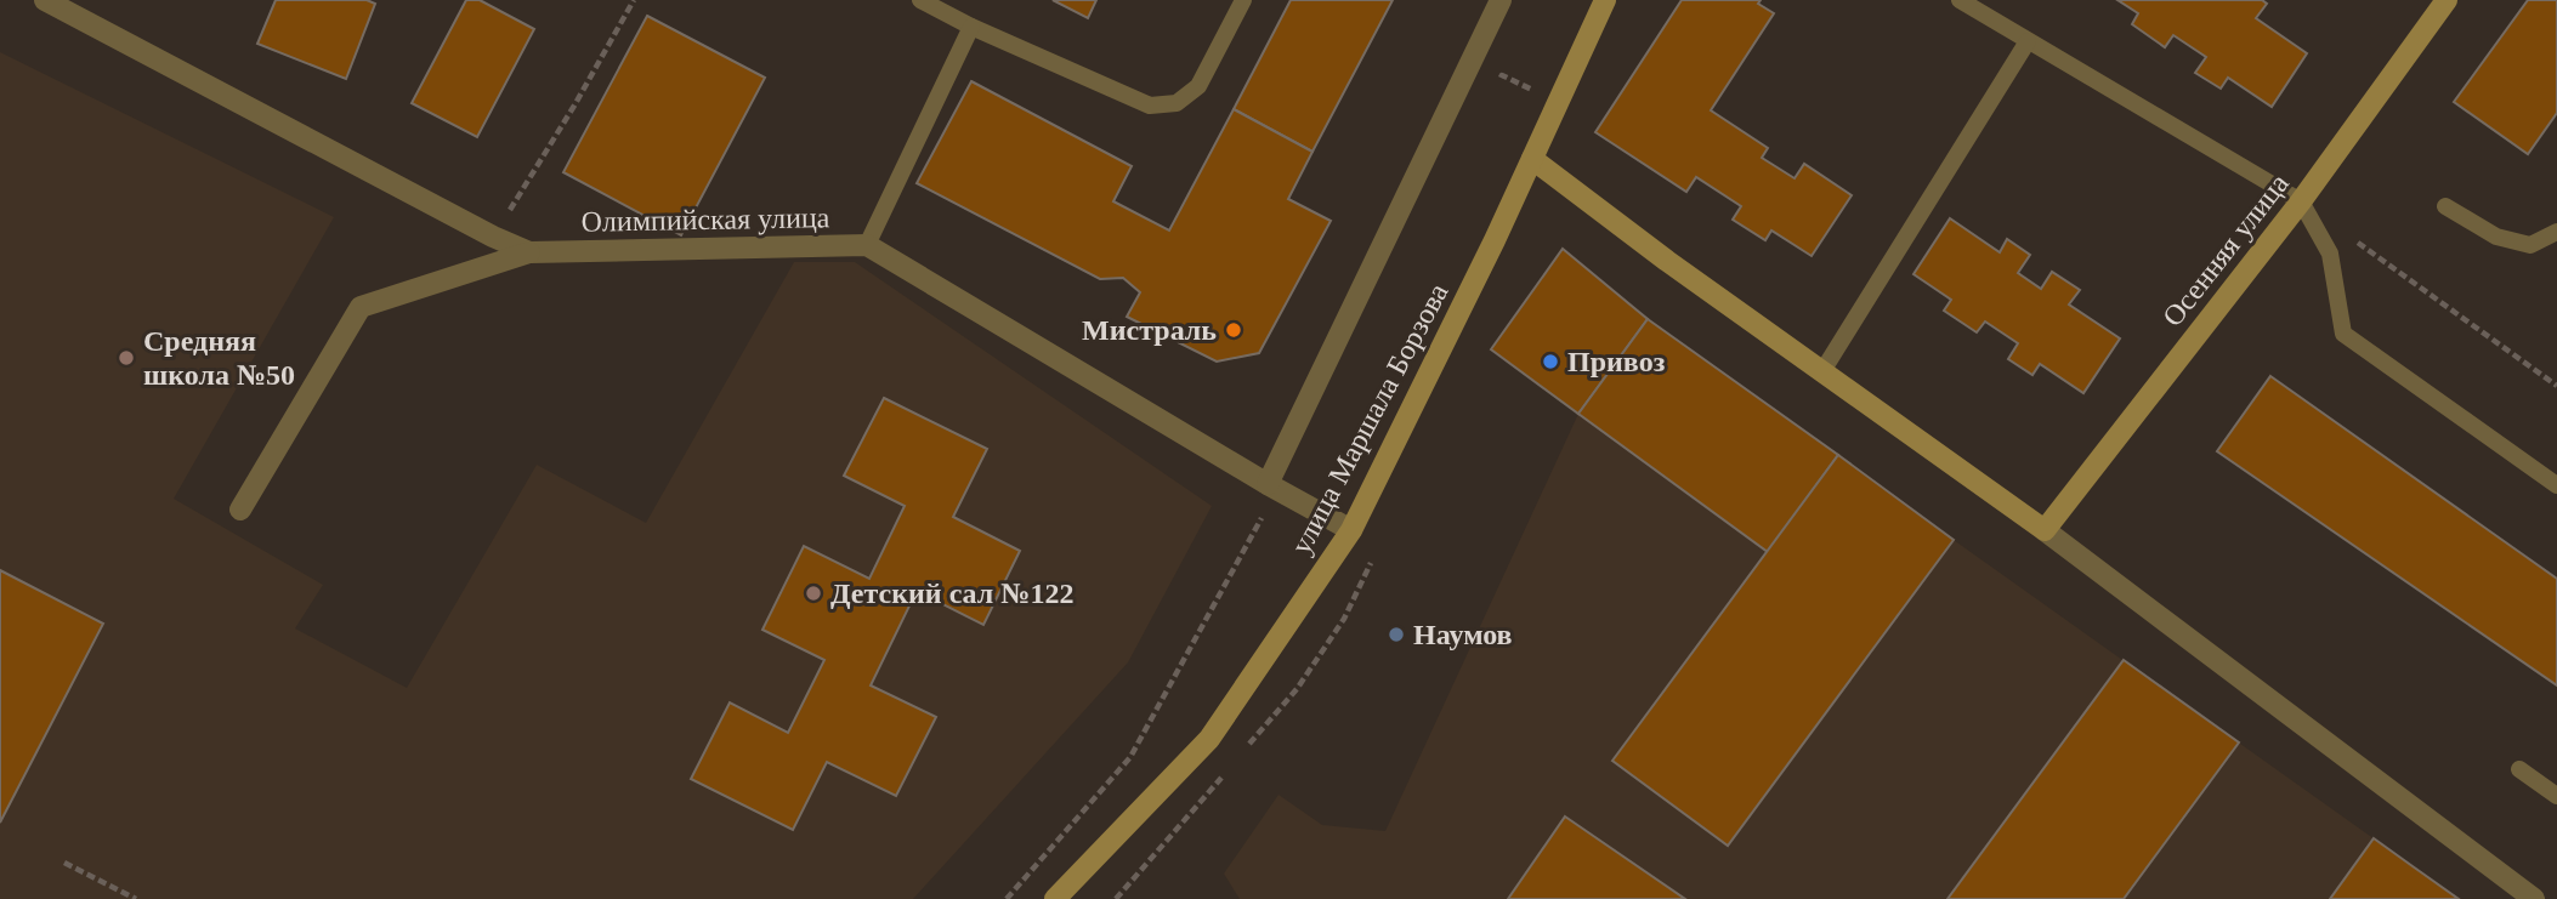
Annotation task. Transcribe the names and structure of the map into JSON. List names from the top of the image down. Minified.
{"streets":{"street":["Олимпийская улица","Осенняя улица","улица Маршала Борзова"]},"crossings":[["Олимпийская улица","улица Маршала Борзова"]],"places":["Мистраль","Средняя школа №50","Привоз","Детский сал №122","Наумов"]}
